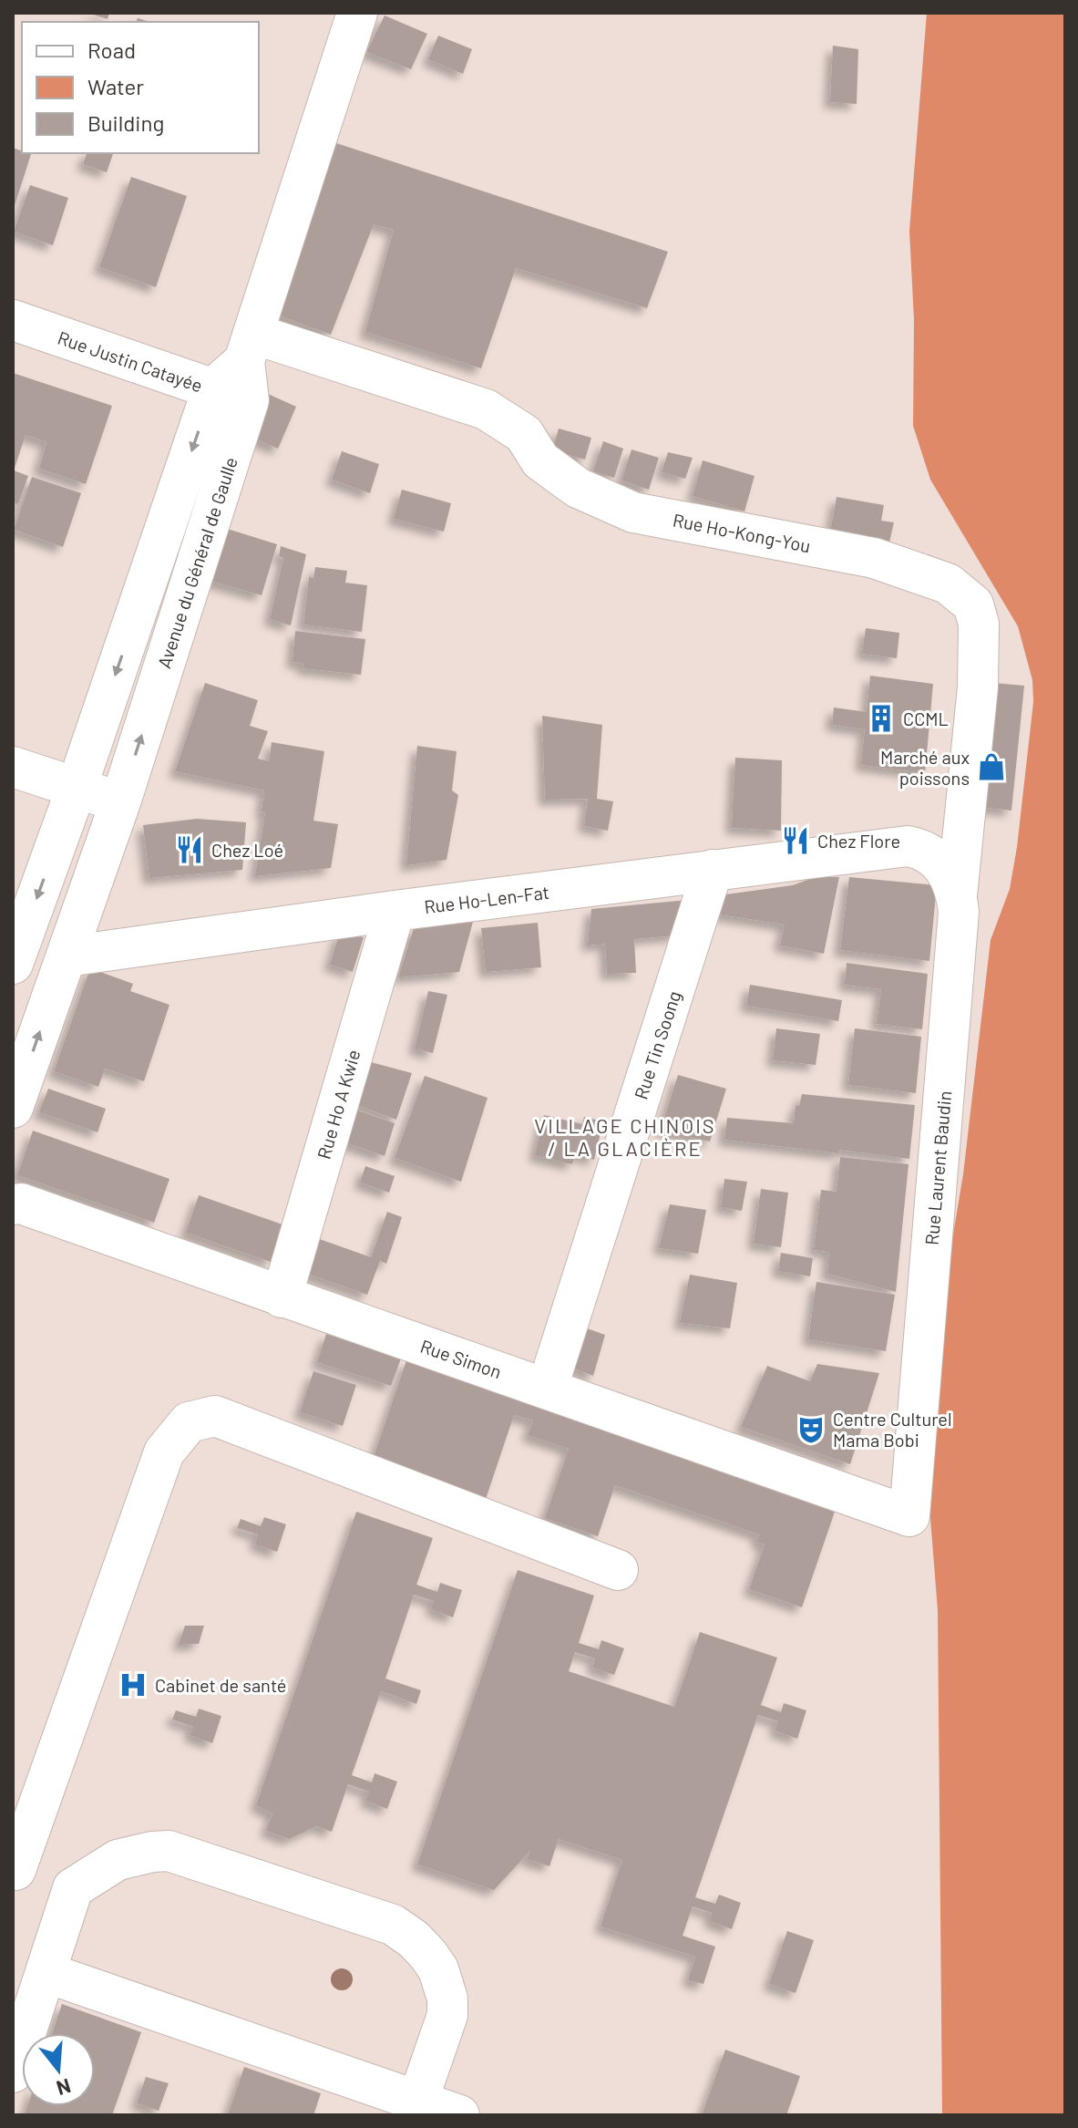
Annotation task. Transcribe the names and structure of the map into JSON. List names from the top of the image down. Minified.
{"streets":{"street":["Rue Justin Catayée","Rue Ho-Kong-You","Avenue du Général de Gaulle","Rue Ho-Len-Fat","Rue Tin Soong","Rue Ho A Kwie","Rue Laurent Baudin","Rue Simon"]},"crossings":[["Rue Justin Catayée","Avenue du Général de Gaulle"],["Rue Ho-Kong-You","Rue Laurent Baudin"],["Avenue du Général de Gaulle","Rue Ho-Len-Fat"],["Rue Ho-Len-Fat","Rue Tin Soong"],["Rue Ho-Len-Fat","Rue Ho A Kwie"],["Rue Ho-Len-Fat","Rue Laurent Baudin"],["Rue Tin Soong","Rue Simon"],["Rue Ho A Kwie","Rue Simon"],["Rue Laurent Baudin","Rue Simon"]],"districts":["VILLAGE CHINOIS / LA GLACIÈRE"],"places":{"building":["CCML"],"shop":["Marché aux poissons"],"restaurant":["Chez Flore","Chez Loé"],"theatre":["Centre Culturel Mama Bobi"],"hospital":["Cabinet de santé"]},"legend":["Road","Water","Building"],"north":"bottom"}
